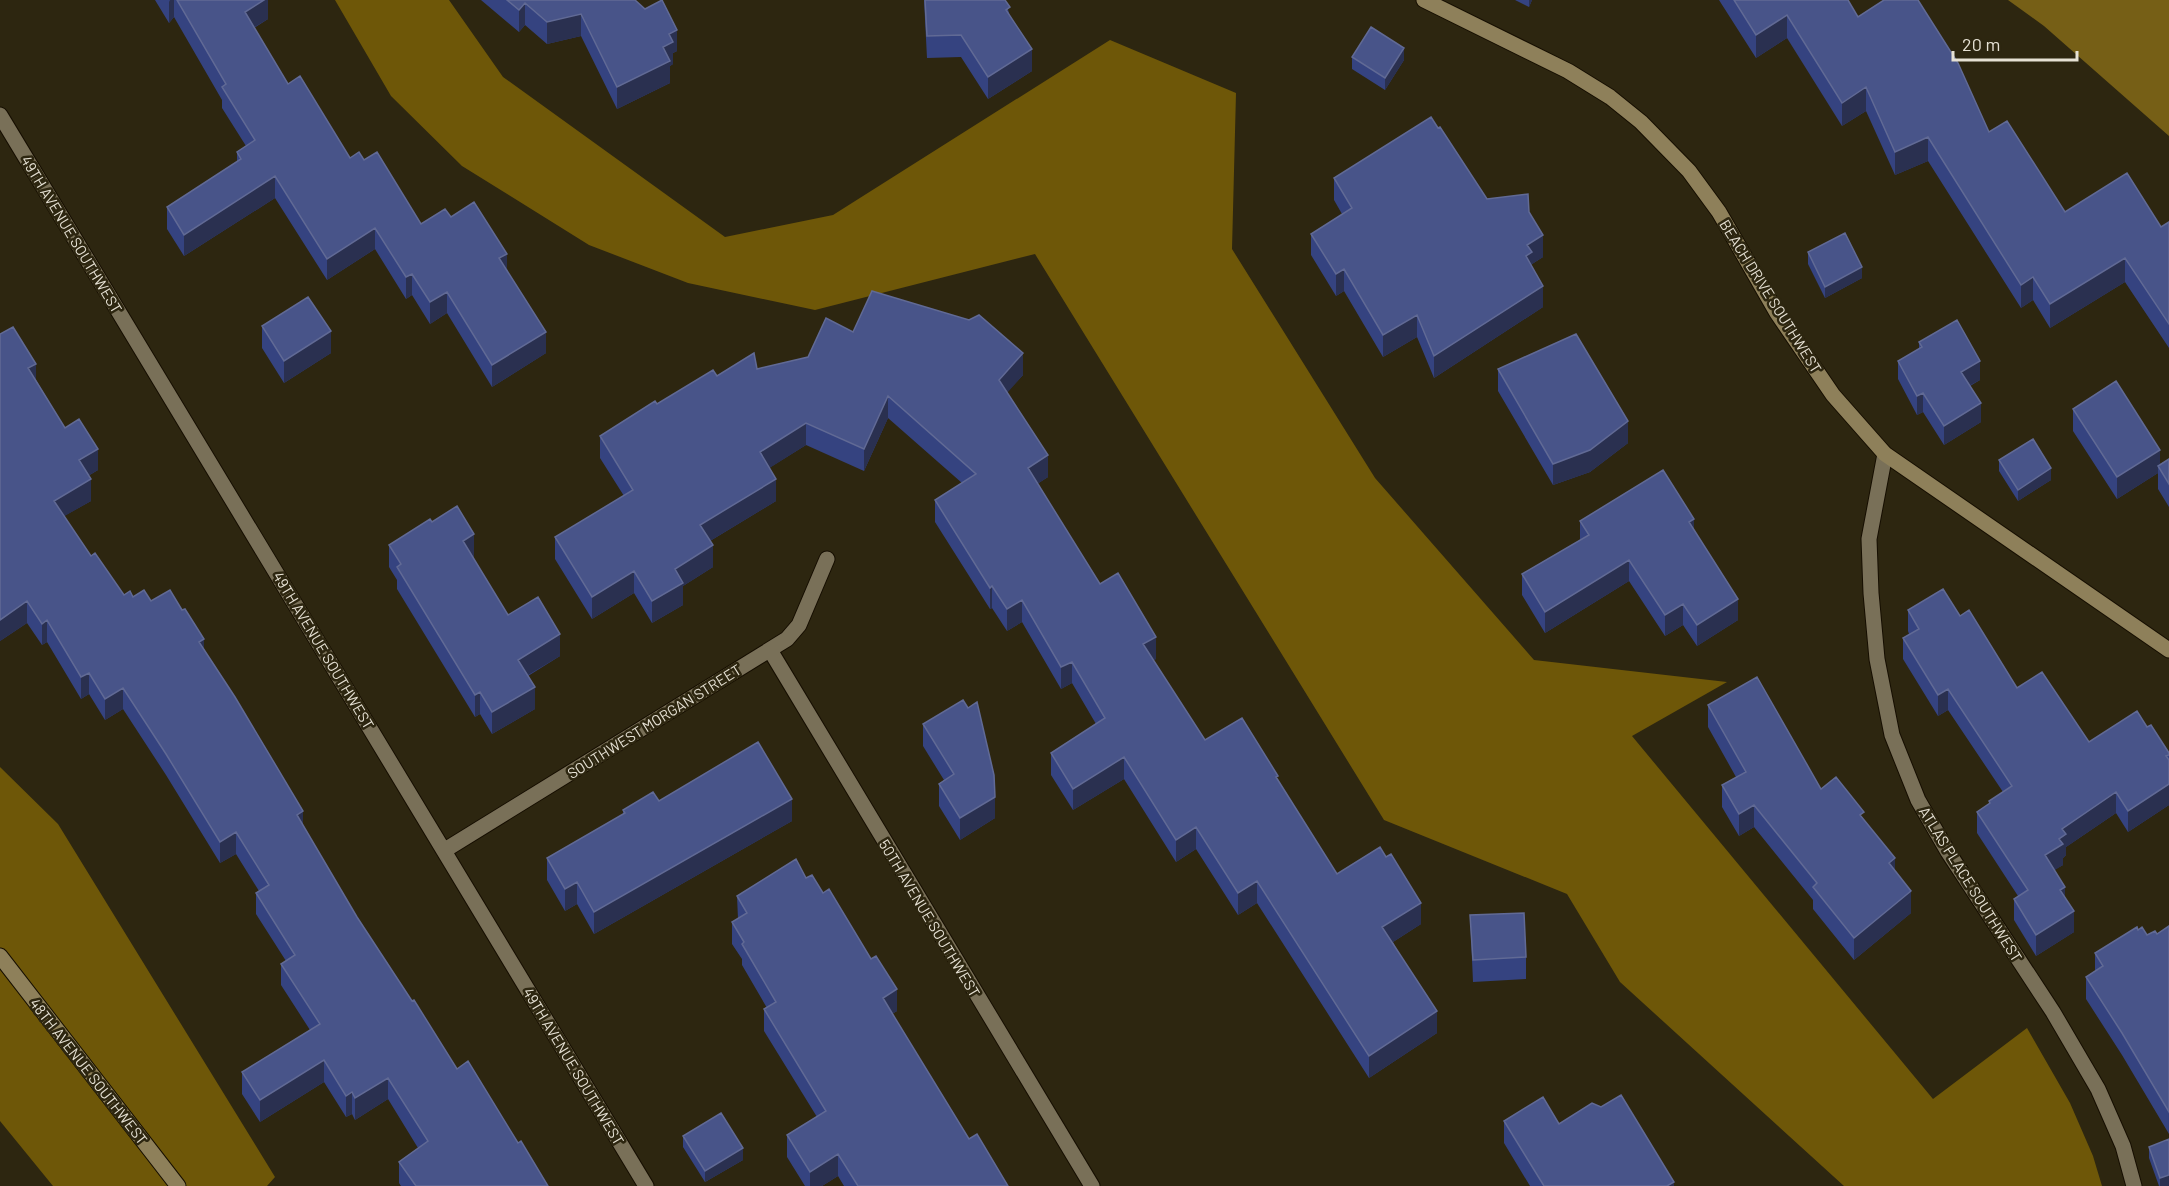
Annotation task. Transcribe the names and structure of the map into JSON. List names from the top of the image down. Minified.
{"streets":{"main road":["BEACH DRIVE SOUTHWEST","48TH AVENUE SOUTHWEST"],"street":["49TH AVENUE SOUTHWEST","SOUTHWEST MORGAN STREET","ATLAS PLACE SOUTHWEST","50TH AVENUE SOUTHWEST"]},"crossings":[["49TH AVENUE SOUTHWEST","SOUTHWEST MORGAN STREET"],["BEACH DRIVE SOUTHWEST","ATLAS PLACE SOUTHWEST"],["SOUTHWEST MORGAN STREET","50TH AVENUE SOUTHWEST"]],"scale_bar":"20 m"}
